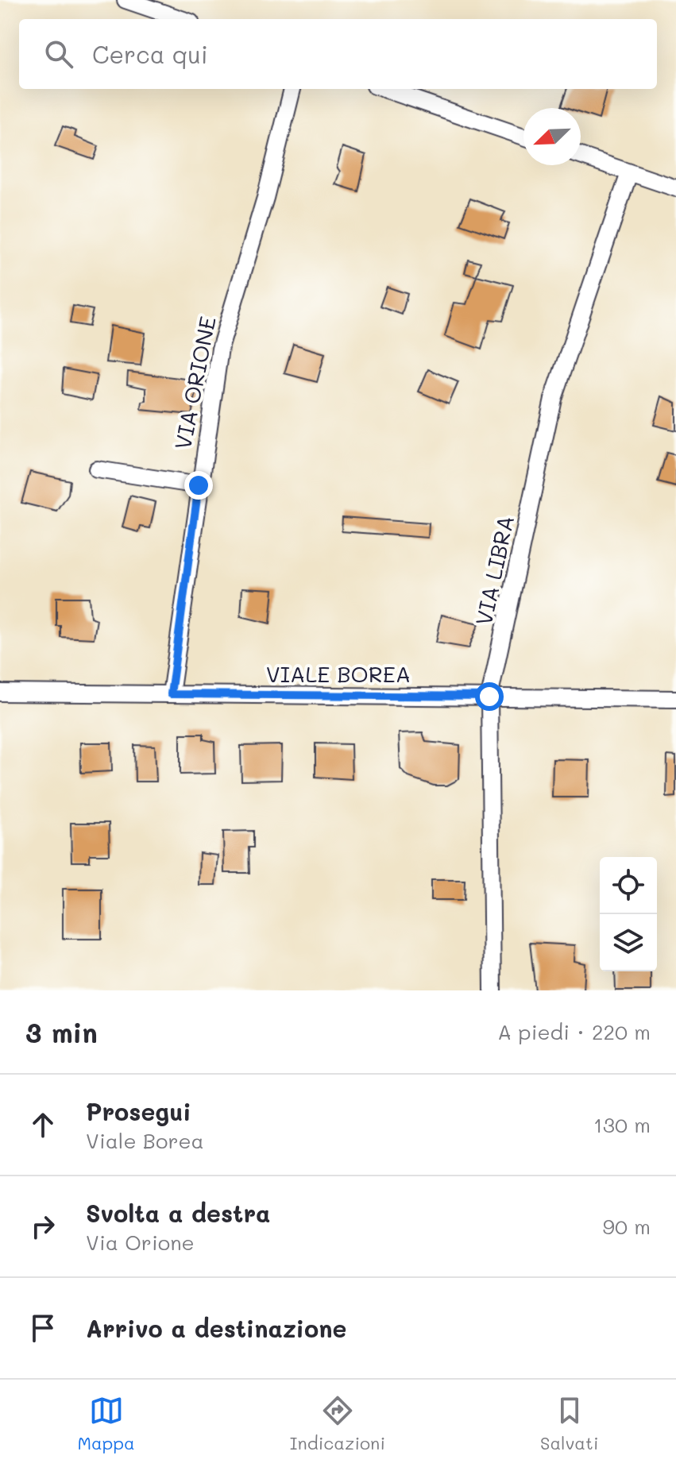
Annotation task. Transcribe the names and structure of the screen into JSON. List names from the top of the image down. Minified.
{"streets":{"street":["VIA ORIONE","VIA LIBRA","VIALE BOREA"]},"crossings":[["VIA ORIONE","VIALE BOREA"],["VIA LIBRA","VIALE BOREA"]],"north":"bottom left","page":{"search":"Cerca qui","heading":["3 min","A piedi · 220 m"],"list":[["Prosegui","Viale Borea","130 m"],["Svolta a destra","Via Orione","90 m"],"Arrivo a destinazione"],"nav":["Mappa","Indicazioni","Salvati"]}}
